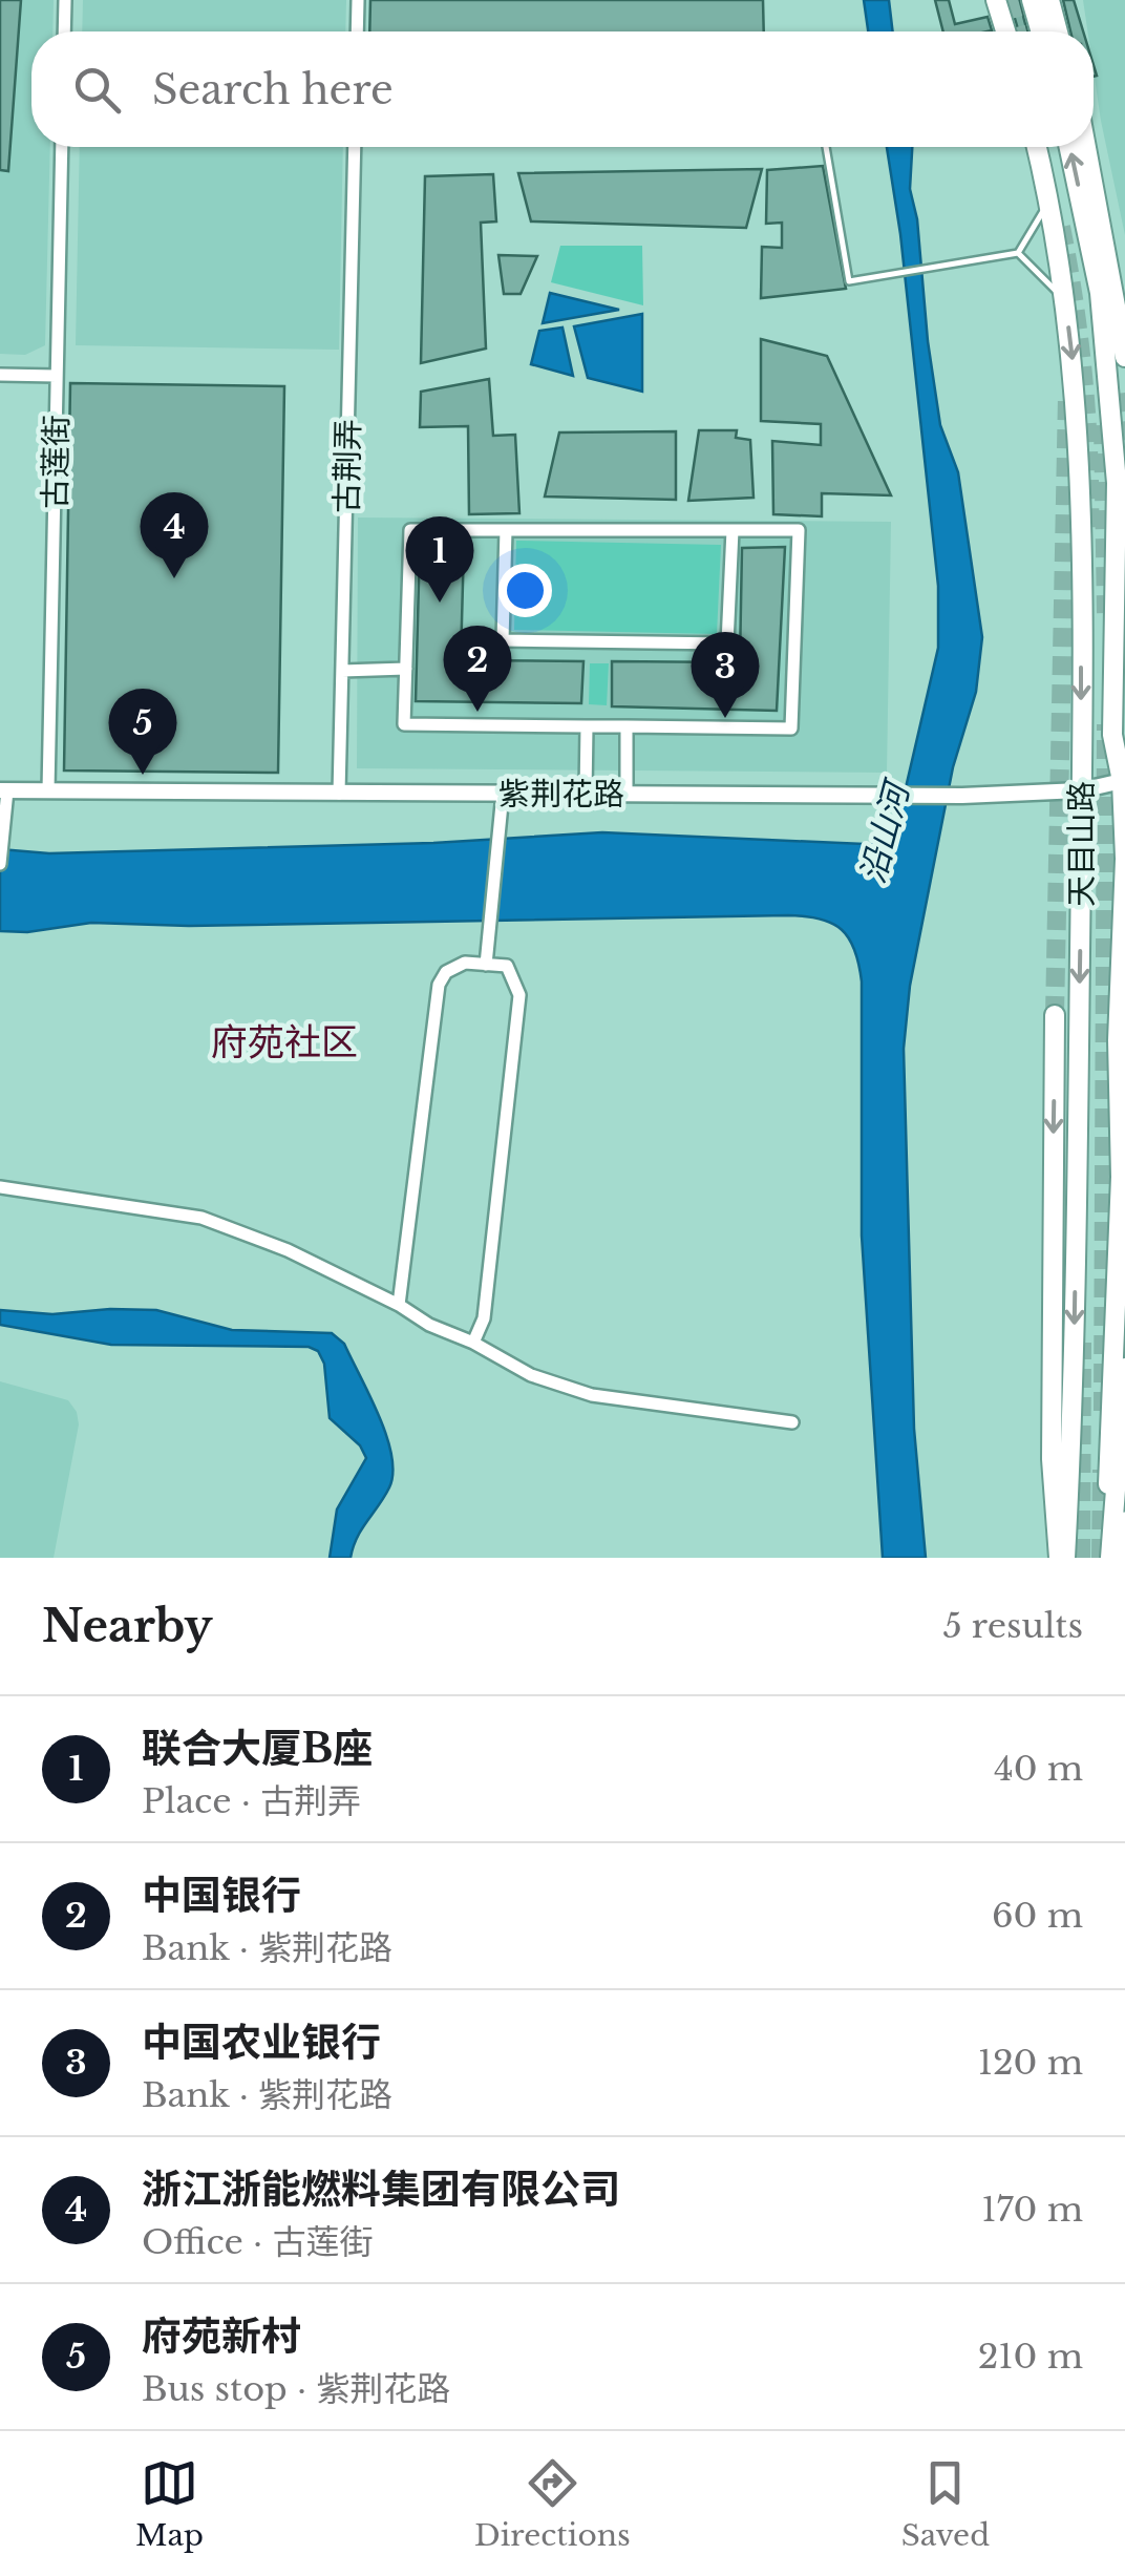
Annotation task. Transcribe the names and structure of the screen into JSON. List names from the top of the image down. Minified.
{"streets":{"main road":["天目山路"],"street":["古莲街","古荆弄","紫荆花路"]},"crossings":[["古莲街","紫荆花路"],["古荆弄","紫荆花路"],["紫荆花路","天目山路"]],"districts":["府苑社区"],"water":["沿山河"],"page":{"search":"Search here","pins":["4","1","2","3","5"],"heading":["Nearby","5 results"],"list":[{"mark":"1","name":"联合大厦B座","note":"Place · 古荆弄","value":"40 m"},{"mark":"2","name":"中国银行","note":"Bank · 紫荆花路","value":"60 m"},{"mark":"3","name":"中国农业银行","note":"Bank · 紫荆花路","value":"120 m"},{"mark":"4","name":"浙江浙能燃料集团有限公司","note":"Office · 古莲街","value":"170 m"},{"mark":"5","name":"府苑新村","note":"Bus stop · 紫荆花路","value":"210 m"}],"nav":["Map","Directions","Saved"]}}
